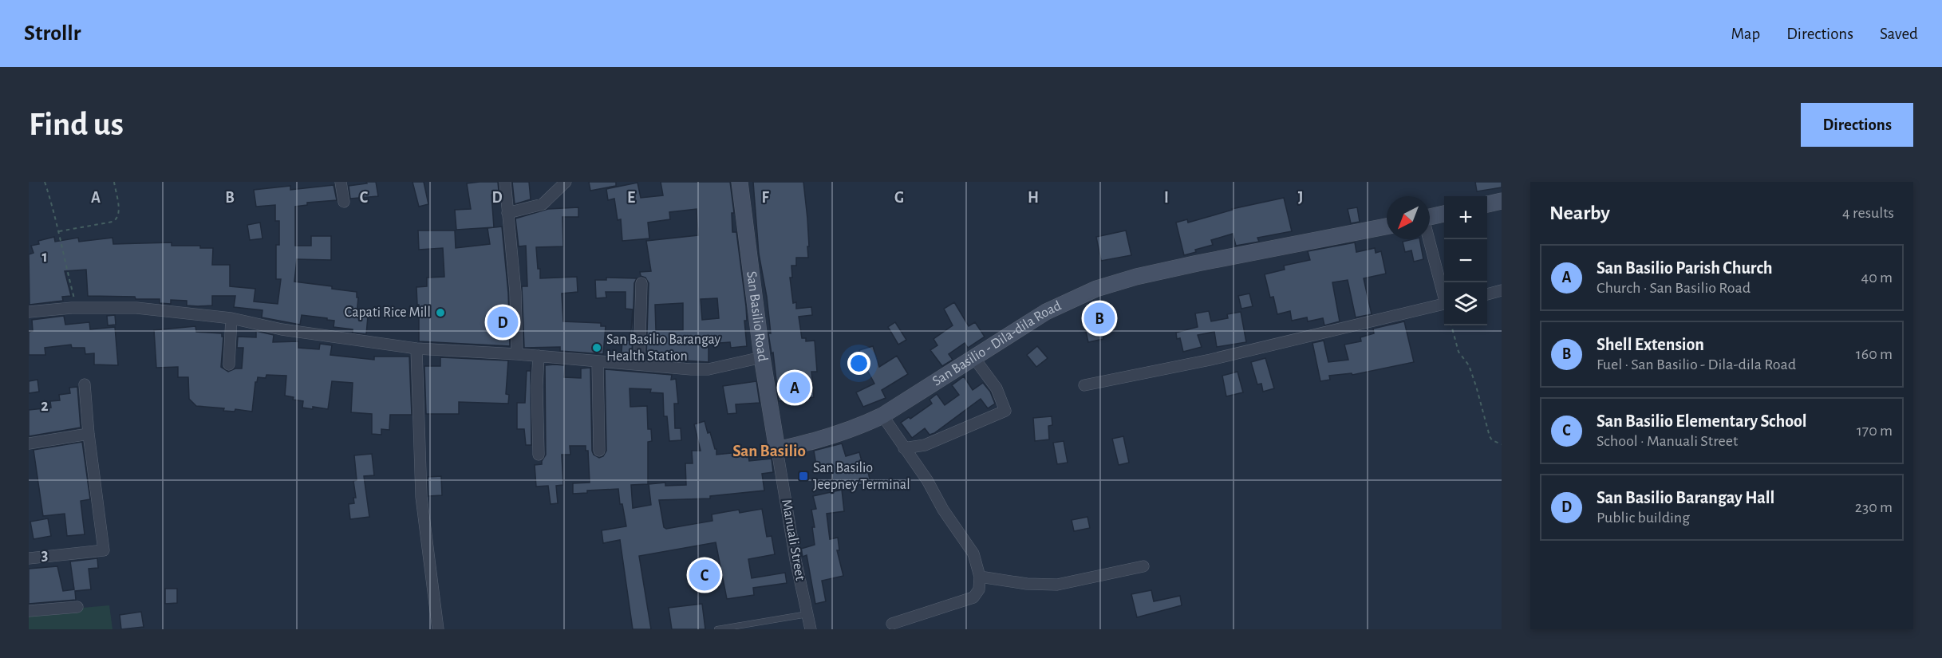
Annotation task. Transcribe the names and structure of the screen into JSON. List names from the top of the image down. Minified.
{"streets":{"street":["San Basilio Road","San Basilio - Dila-dila Road","Manuali Street"]},"crossings":[["San Basilio Road","San Basilio - Dila-dila Road"],["San Basilio Road","Manuali Street"],["San Basilio - Dila-dila Road","Manuali Street"]],"districts":["San Basilio"],"places":{"other":["Capati Rice Mill","San Basilio Barangay Health Station"],"transit":["San Basilio Jeepney Terminal"]},"north":"bottom left","page":{"header":"Strollr","nav":["Map","Directions","Saved"],"buttons":"Directions","title":"Find us","heading":["Nearby","4 results"],"map_buttons":["+","−"],"list":[{"mark":"A","name":"San Basilio Parish Church","note":"Church · San Basilio Road","value":"40 m"},{"mark":"B","name":"Shell Extension","note":"Fuel · San Basilio - Dila-dila Road","value":"160 m"},{"mark":"C","name":"San Basilio Elementary School","note":"School · Manuali Street","value":"170 m"},{"mark":"D","name":"San Basilio Barangay Hall","note":"Public building","value":"230 m"}],"pins":["B","D","A","C"]},"grid":{"columns":["A","B","C","D","E","F","G","H","I","J"],"rows":["1","2","3"]}}
